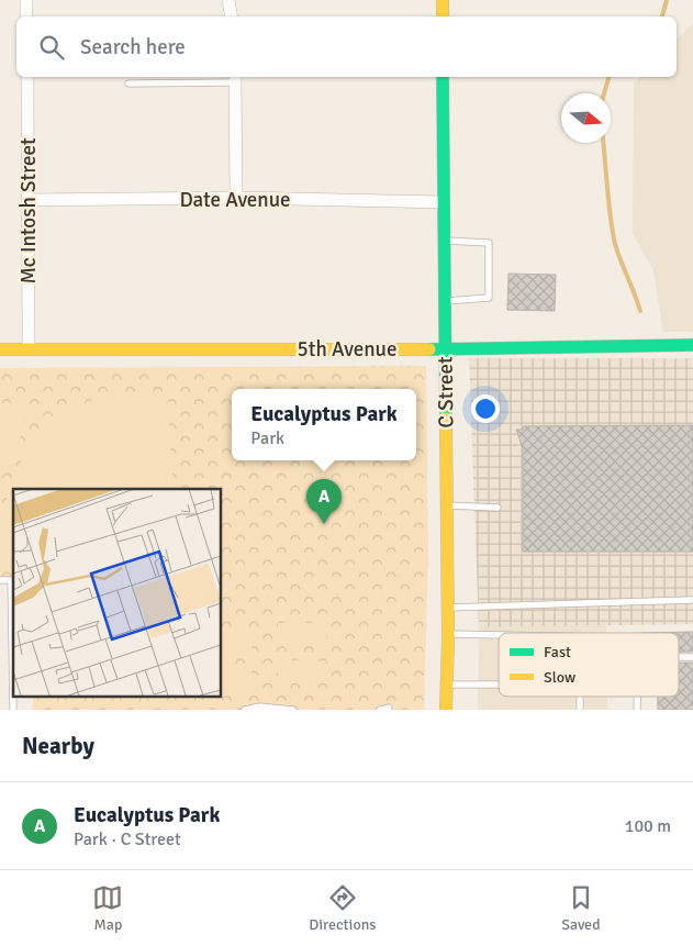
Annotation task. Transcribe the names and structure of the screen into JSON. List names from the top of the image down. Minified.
{"streets":{"street":["Date Avenue","Mc Intosh Street","5th Avenue","C Street"]},"crossings":[["Date Avenue","Mc Intosh Street"],["Date Avenue","C Street"],["Mc Intosh Street","5th Avenue"],["5th Avenue","C Street"]],"legend":["Fast","Slow"],"north":"right","page":{"search":"Search here","popup":["Eucalyptus Park","Park"],"pins":"A","heading":"Nearby","list":[{"mark":"A","name":"Eucalyptus Park","note":"Park · C Street","value":"100 m"}],"nav":["Map","Directions","Saved"]}}
